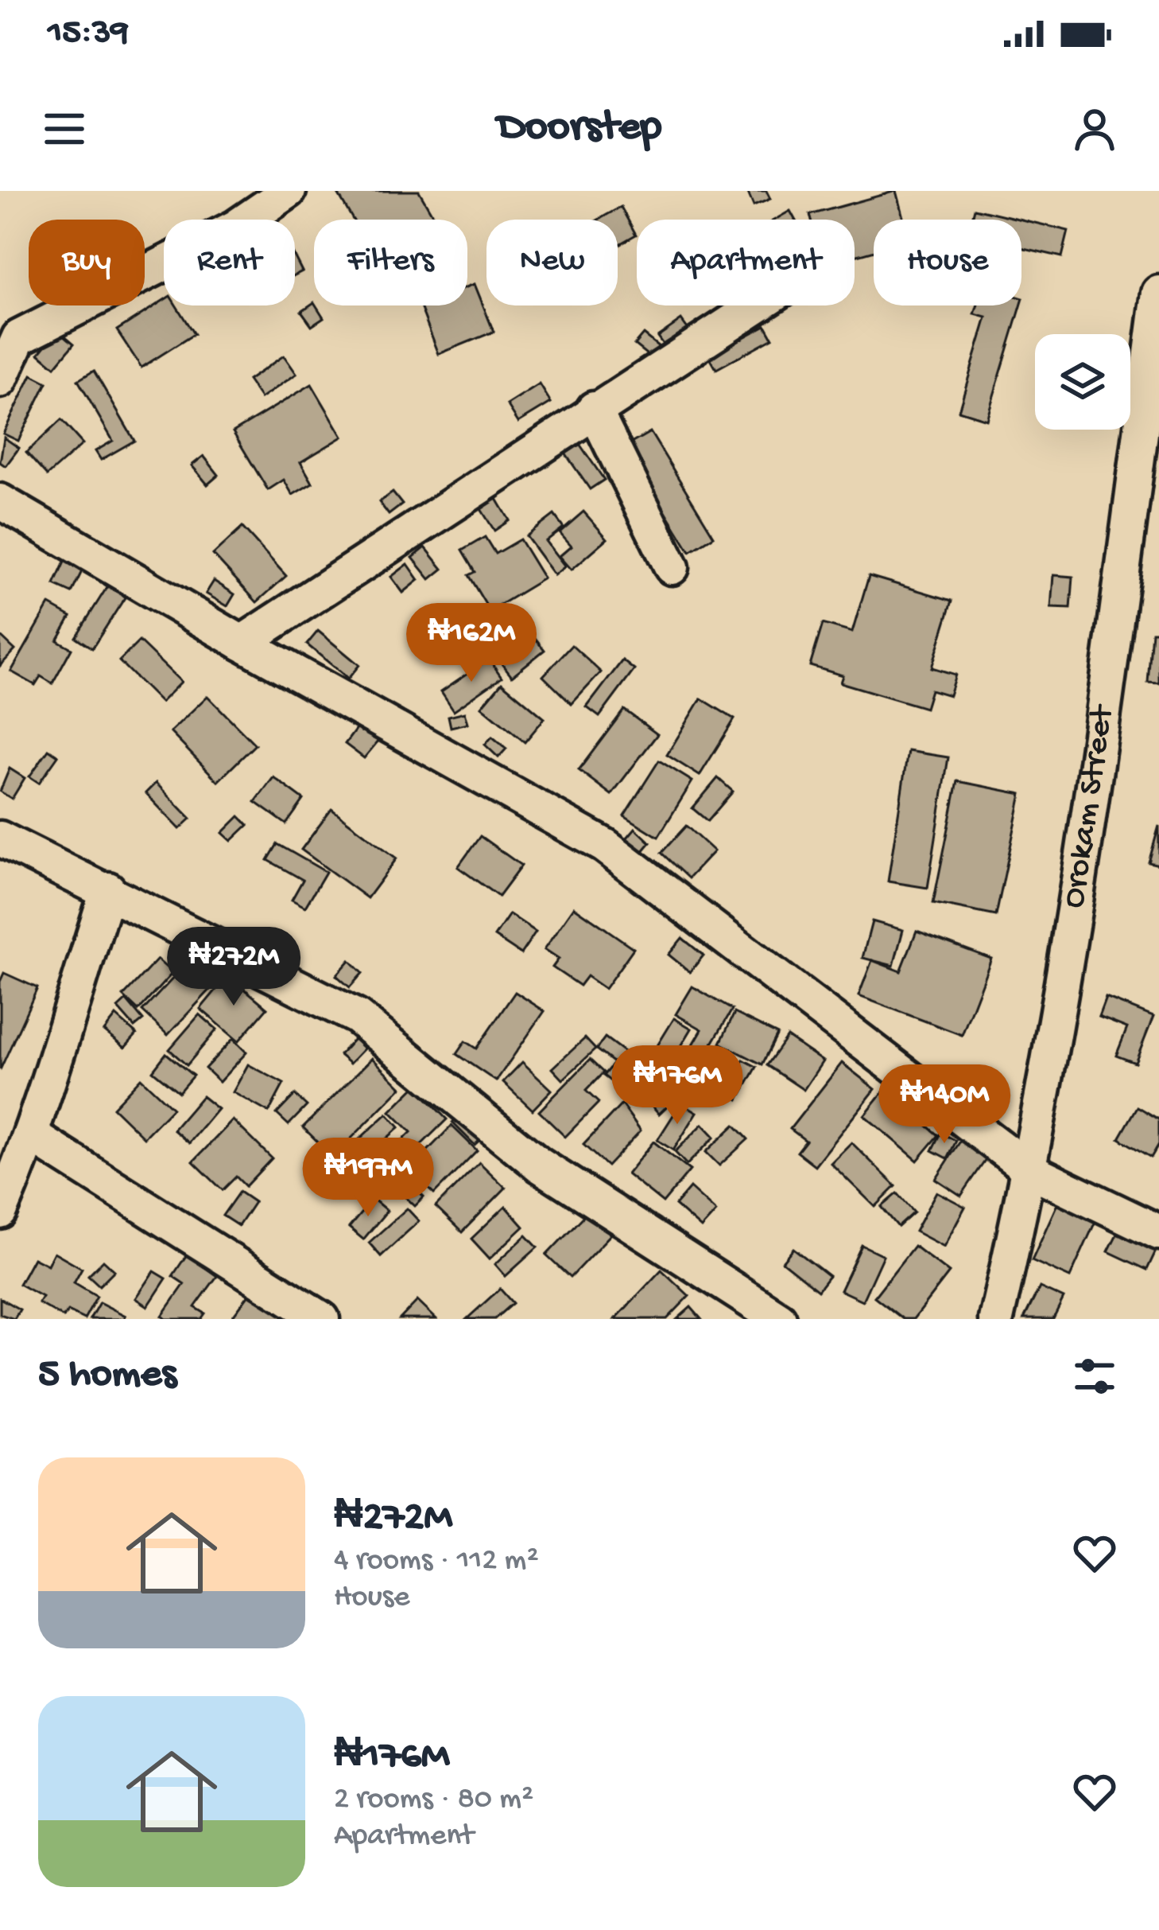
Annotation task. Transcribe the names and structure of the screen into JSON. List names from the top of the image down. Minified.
{"streets":{"street":["Orokam Street"]},"page":{"status":"15:39","header":"Doorstep","chip":["Buy","Rent","Filters","New","Apartment","House"],"price":["₦162M","₦272M","₦176M","₦140M","₦197M"],"heading":"5 homes","list":[{"name":"₦272M","note":"4 rooms · 112 m² · House"},{"name":"₦176M","note":"2 rooms · 80 m² · Apartment"}]}}
